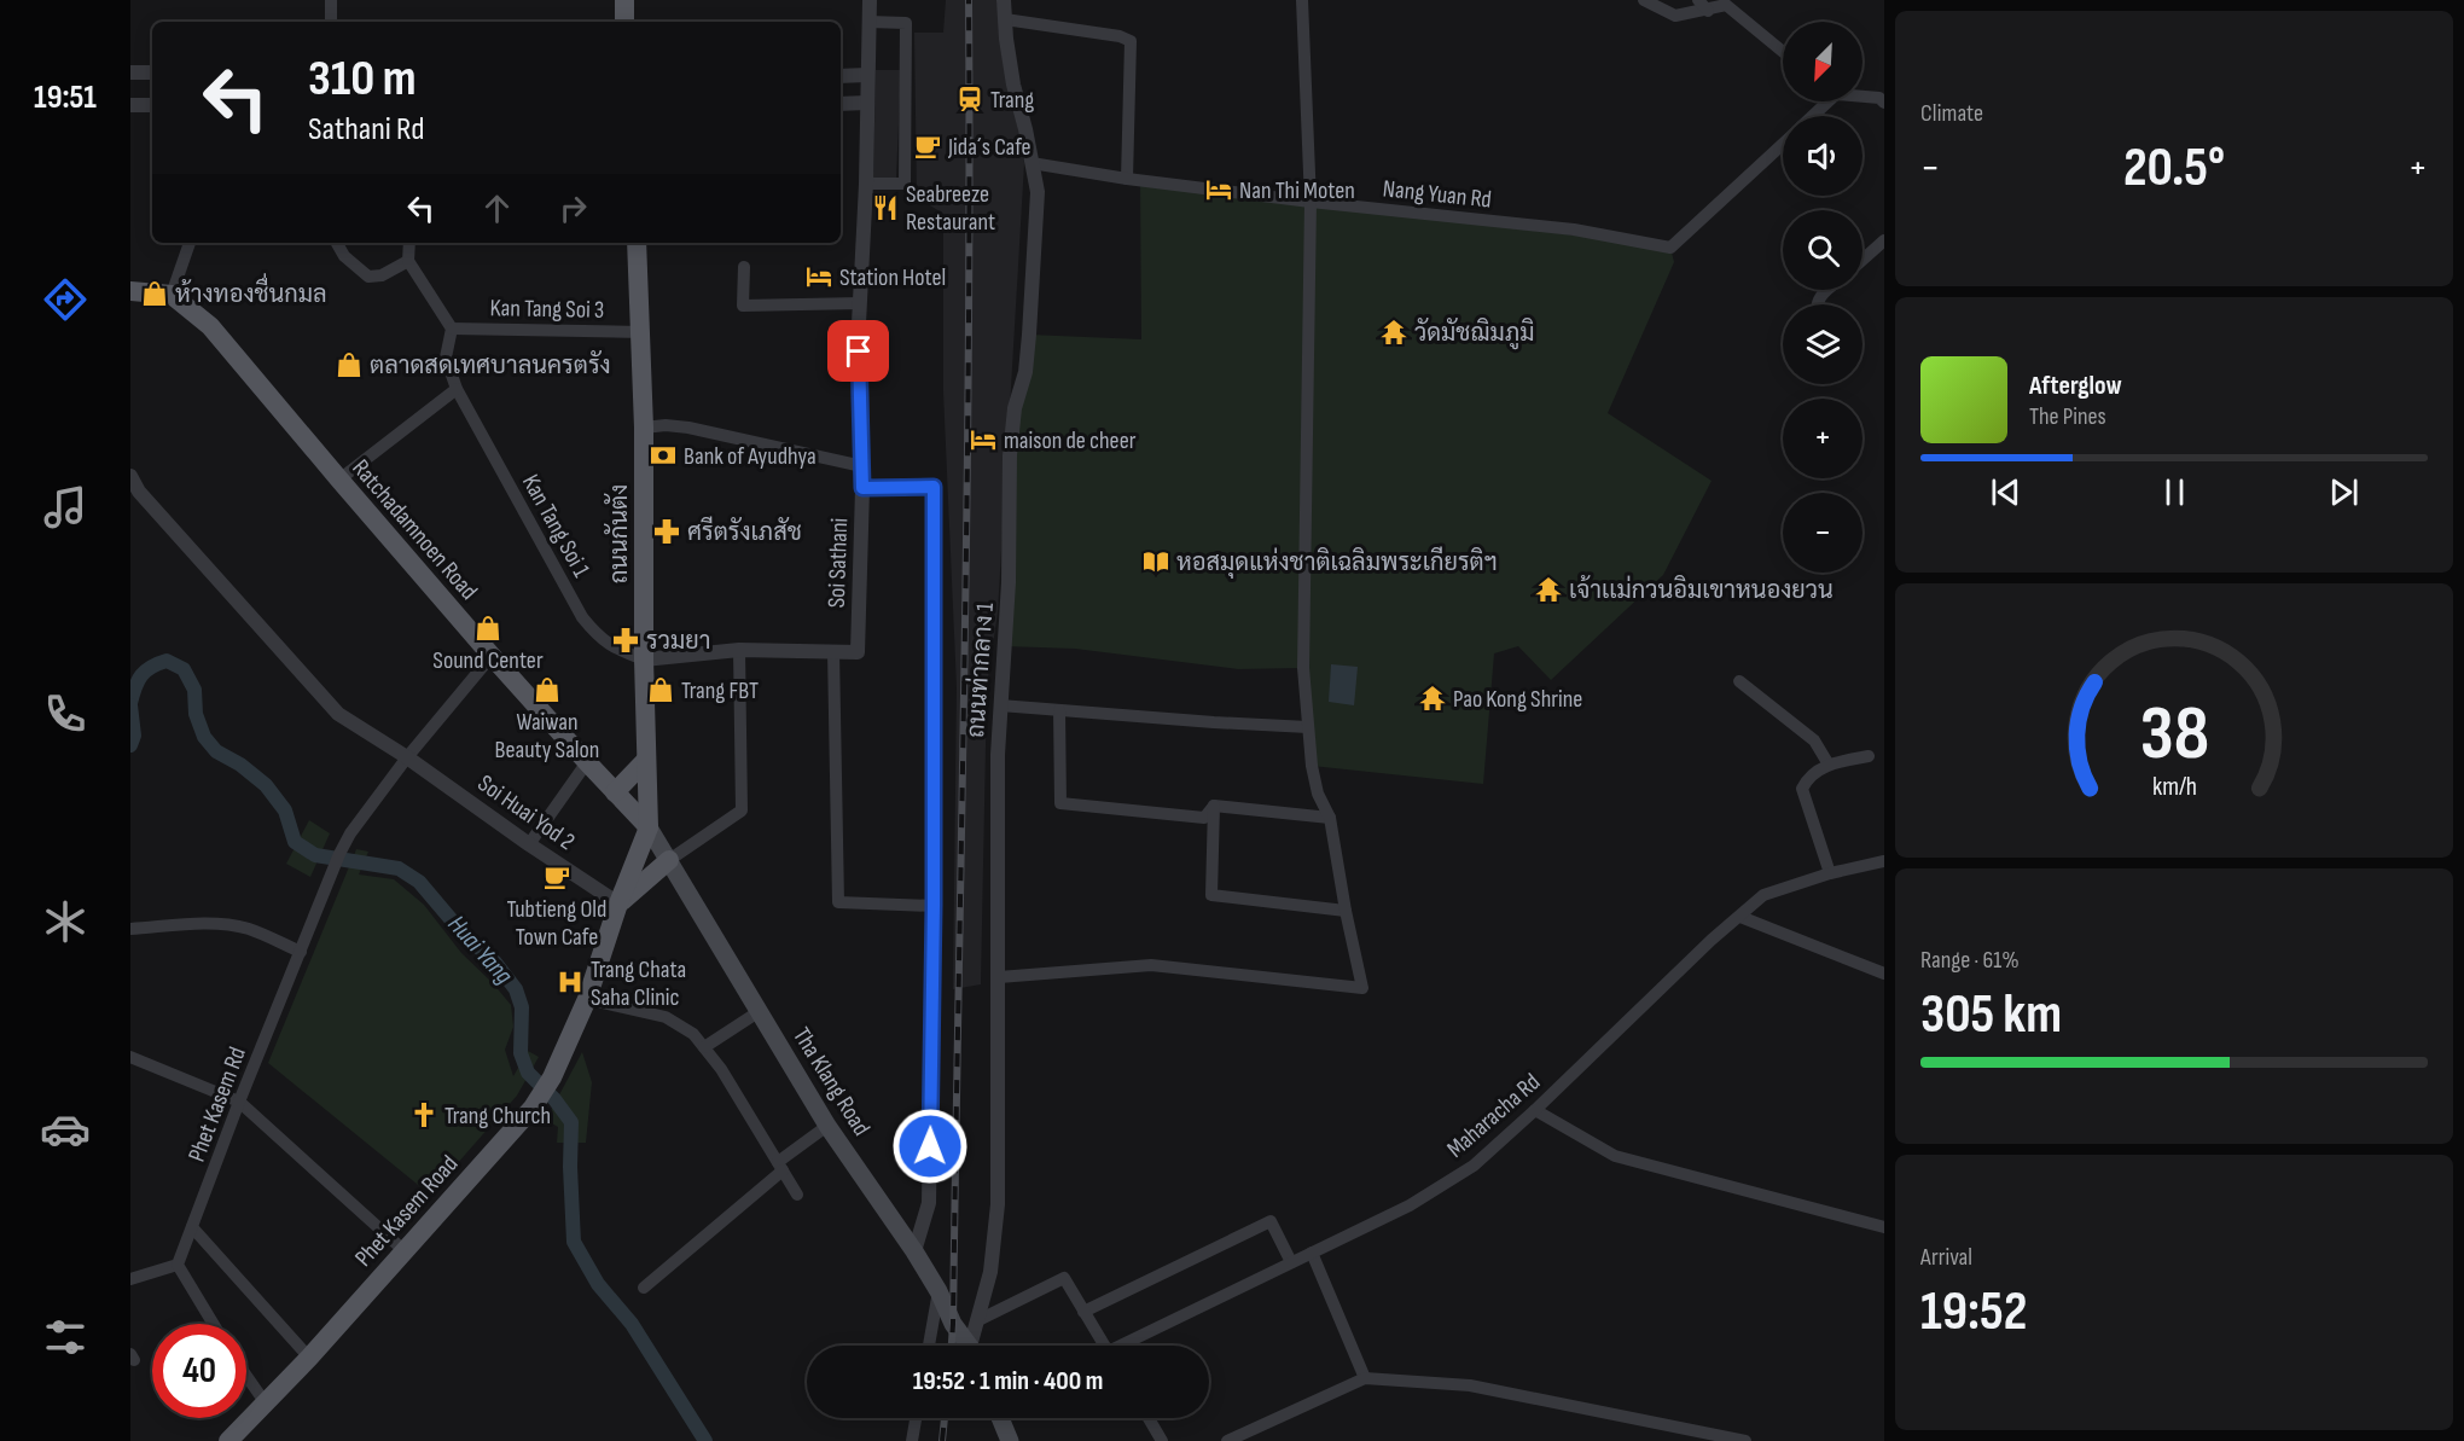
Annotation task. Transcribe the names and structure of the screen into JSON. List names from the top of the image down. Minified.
{"streets":{"main road":["Ratchadamnoen Road","ถนนกันตัง","Tha Klang Road","Phet Kasem Road"],"street":["Nang Yuan Rd","Kan Tang Soi 3","Kan Tang Soi 1","Soi Sathani","ถนนท่ากลาง 1","Soi Huai Yod 2","Phet Kasem Rd","Maharacha Rd"]},"crossings":[["Nang Yuan Rd","ถนนท่ากลาง 1"],["Kan Tang Soi 3","Kan Tang Soi 1"],["Kan Tang Soi 3","ถนนกันตัง"],["Kan Tang Soi 1","ถนนกันตัง"],["Kan Tang Soi 1","Soi Sathani"],["Ratchadamnoen Road","ถนนกันตัง"],["Ratchadamnoen Road","Tha Klang Road"],["Ratchadamnoen Road","Phet Kasem Rd"],["Ratchadamnoen Road","Phet Kasem Road"],["ถนนกันตัง","Soi Sathani"],["ถนนกันตัง","Tha Klang Road"],["ถนนกันตัง","Phet Kasem Road"],["Soi Huai Yod 2","Phet Kasem Rd"],["Soi Huai Yod 2","Phet Kasem Road"],["Tha Klang Road","Phet Kasem Road"]],"water":["Huai Yang"],"places":{"station":["Trang"],"cafe":["Jida´s Cafe","Tubtieng Old Town Cafe"],"hotel":["Nan Thi Moten","Station Hotel","maison de cheer"],"restaurant":["Seabreeze Restaurant"],"shop":["ห้างทองชื่นกมล","ตลาดสดเทศบาลนครตรัง","Sound Center","Waiwan Beauty Salon","Trang FBT"],"temple":["วัดมัชฌิมภูมิ","เจ้าเเม่กวนอิมเขาหนองยวน","Pao Kong Shrine"],"bank":["Bank of Ayudhya"],"pharmacy":["ศรีตรังเภสัช","รวมยา"],"library":["หอสมุดแห่งชาติเฉลิมพระเกียรติฯ"],"hospital":["Trang Chata Saha Clinic"],"church":["Trang Church"]},"north":"bottom left","page":{"tabs":"19:51","tile":["Climate",["Range · 61%","305 km"],["Arrival","19:52"]],"map_buttons":["+","−"],"turn":["310 m","Sathani Rd"],"heat":["−","20.5°","+"],"song":["Afterglow","The Pines"],"limit":"40","trip":"19:52 · 1 min · 400 m","gauge":["38","km/h"]}}
